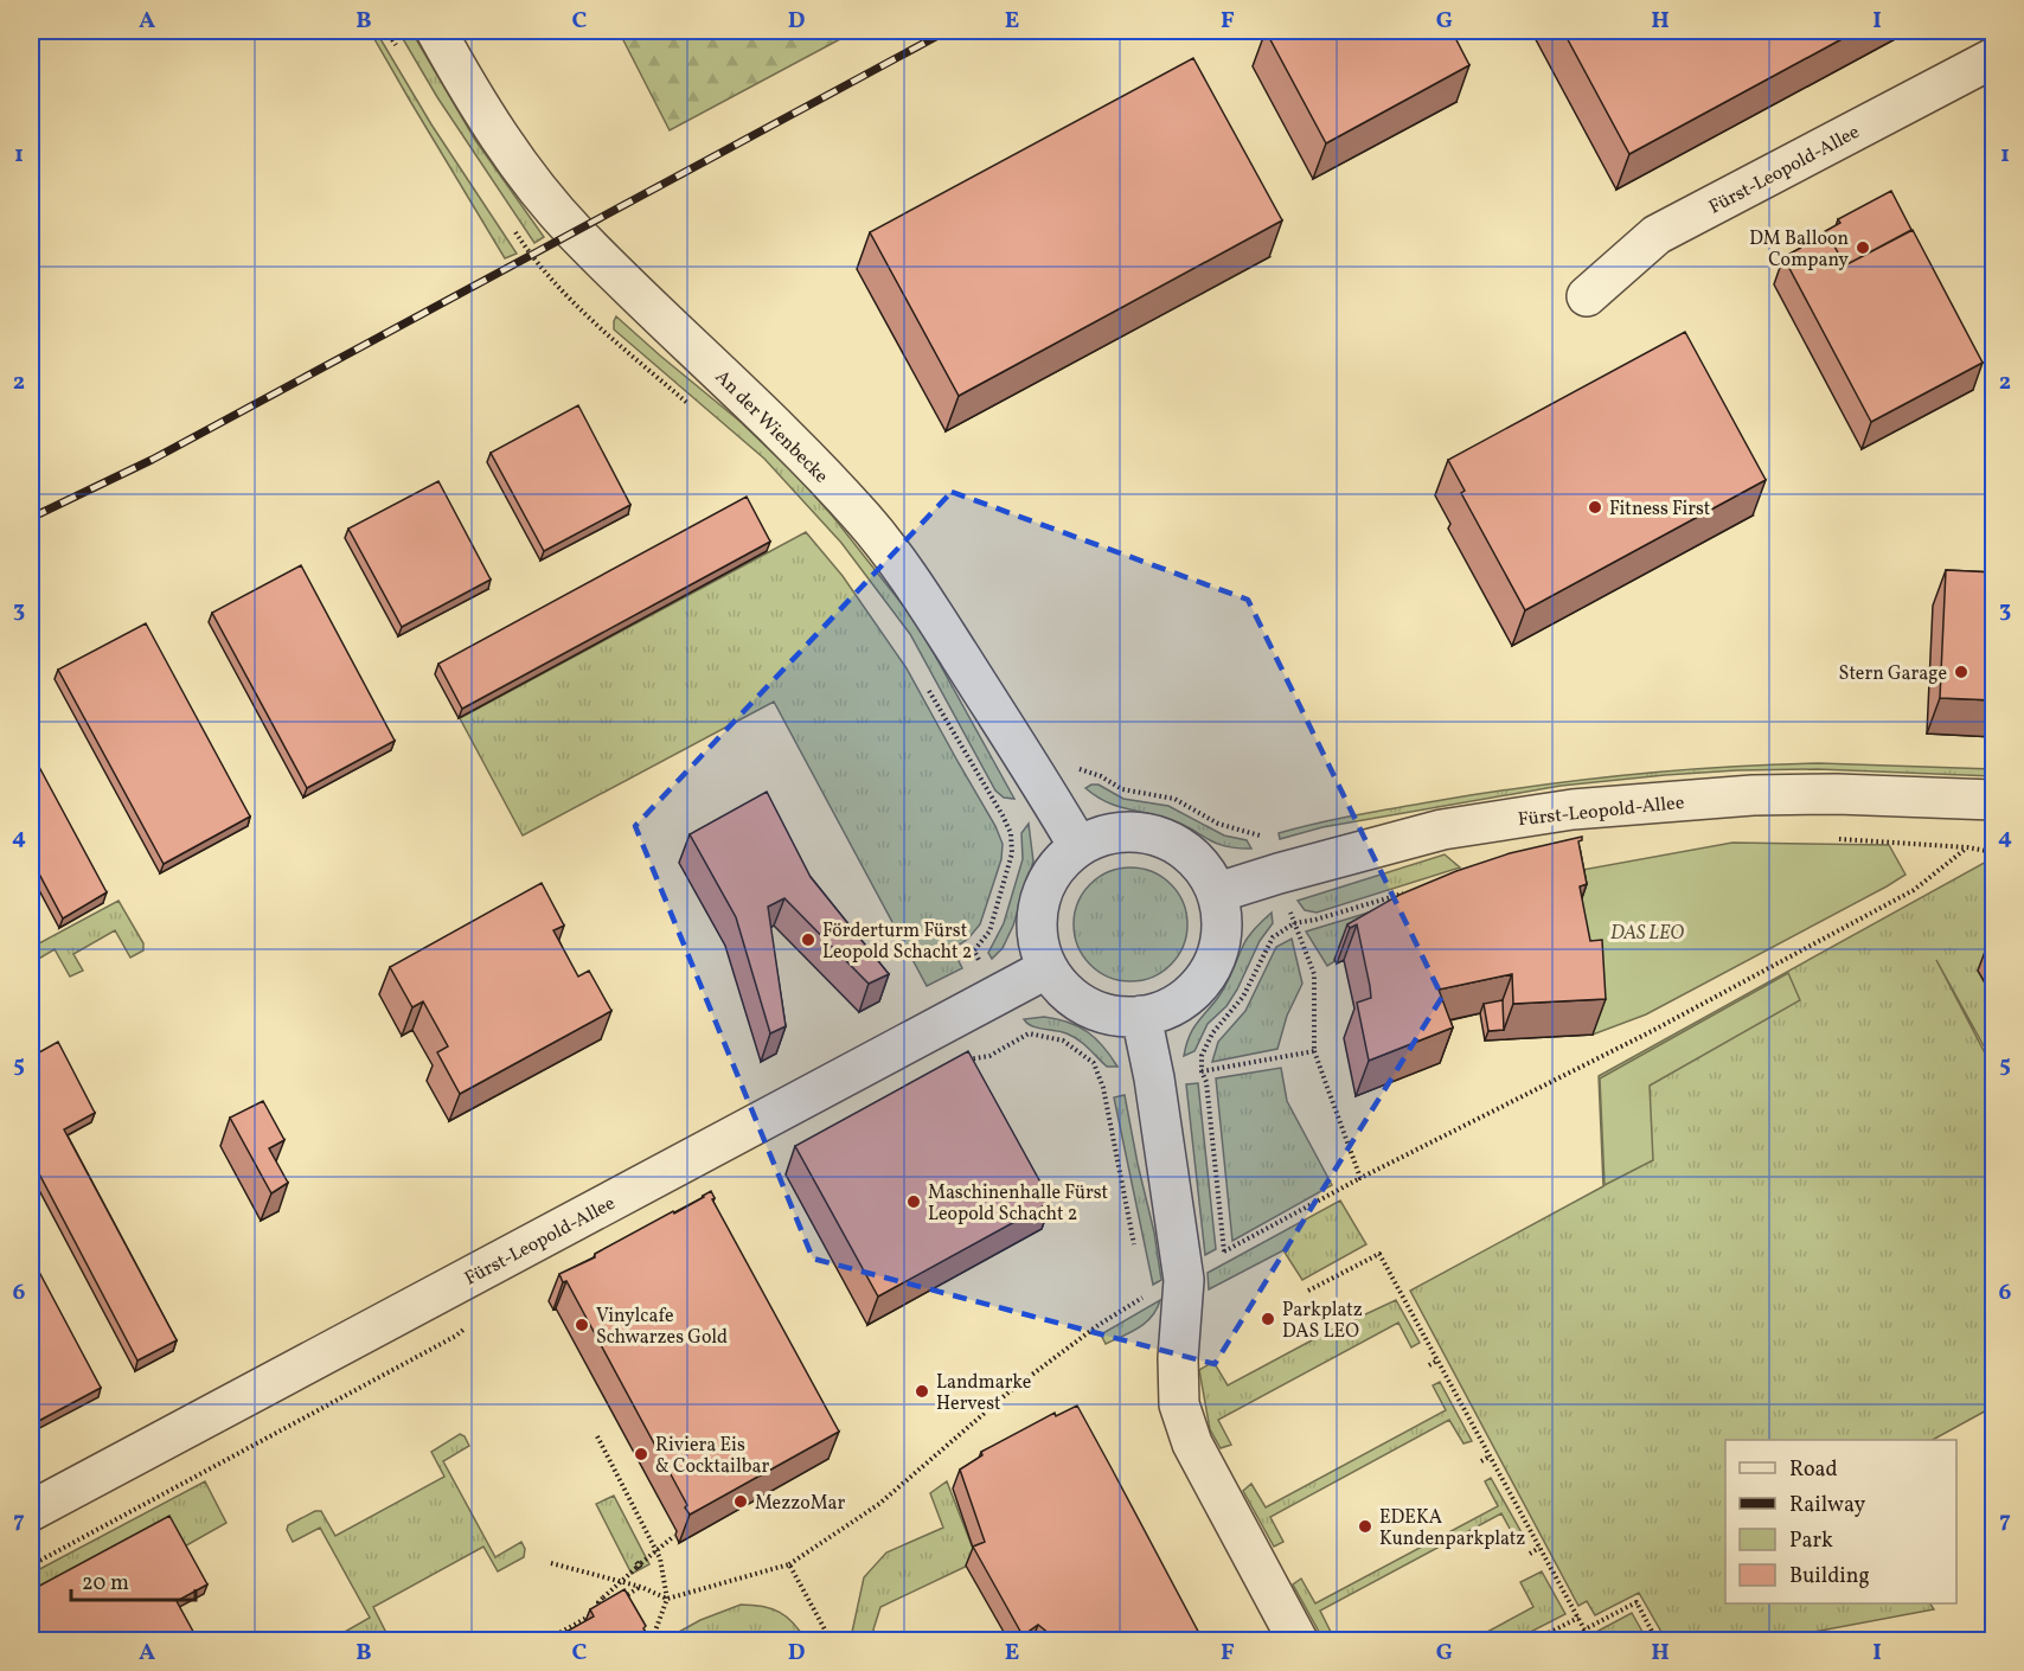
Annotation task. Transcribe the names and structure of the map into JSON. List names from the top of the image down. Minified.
{"streets":{"street":["Fürst-Leopold-Allee","An der Wienbecke"]},"crossings":[["Fürst-Leopold-Allee","An der Wienbecke"]],"parks":["DAS LEO"],"places":["DM Balloon Company","Fitness First","Stern Garage","Förderturm Fürst Leopold Schacht 2","Maschinenhalle Fürst Leopold Schacht 2","Parkplatz DAS LEO","Vinylcafe Schwarzes Gold","Landmarke Hervest","Riviera Eis & Cocktailbar","MezzoMar","EDEKA Kundenparkplatz"],"legend":["Road","Railway","Park","Building"],"scale_bar":"20 m","grid":{"columns":["A","B","C","D","E","F","G","H","I"],"rows":["1","2","3","4","5","6","7"]}}
